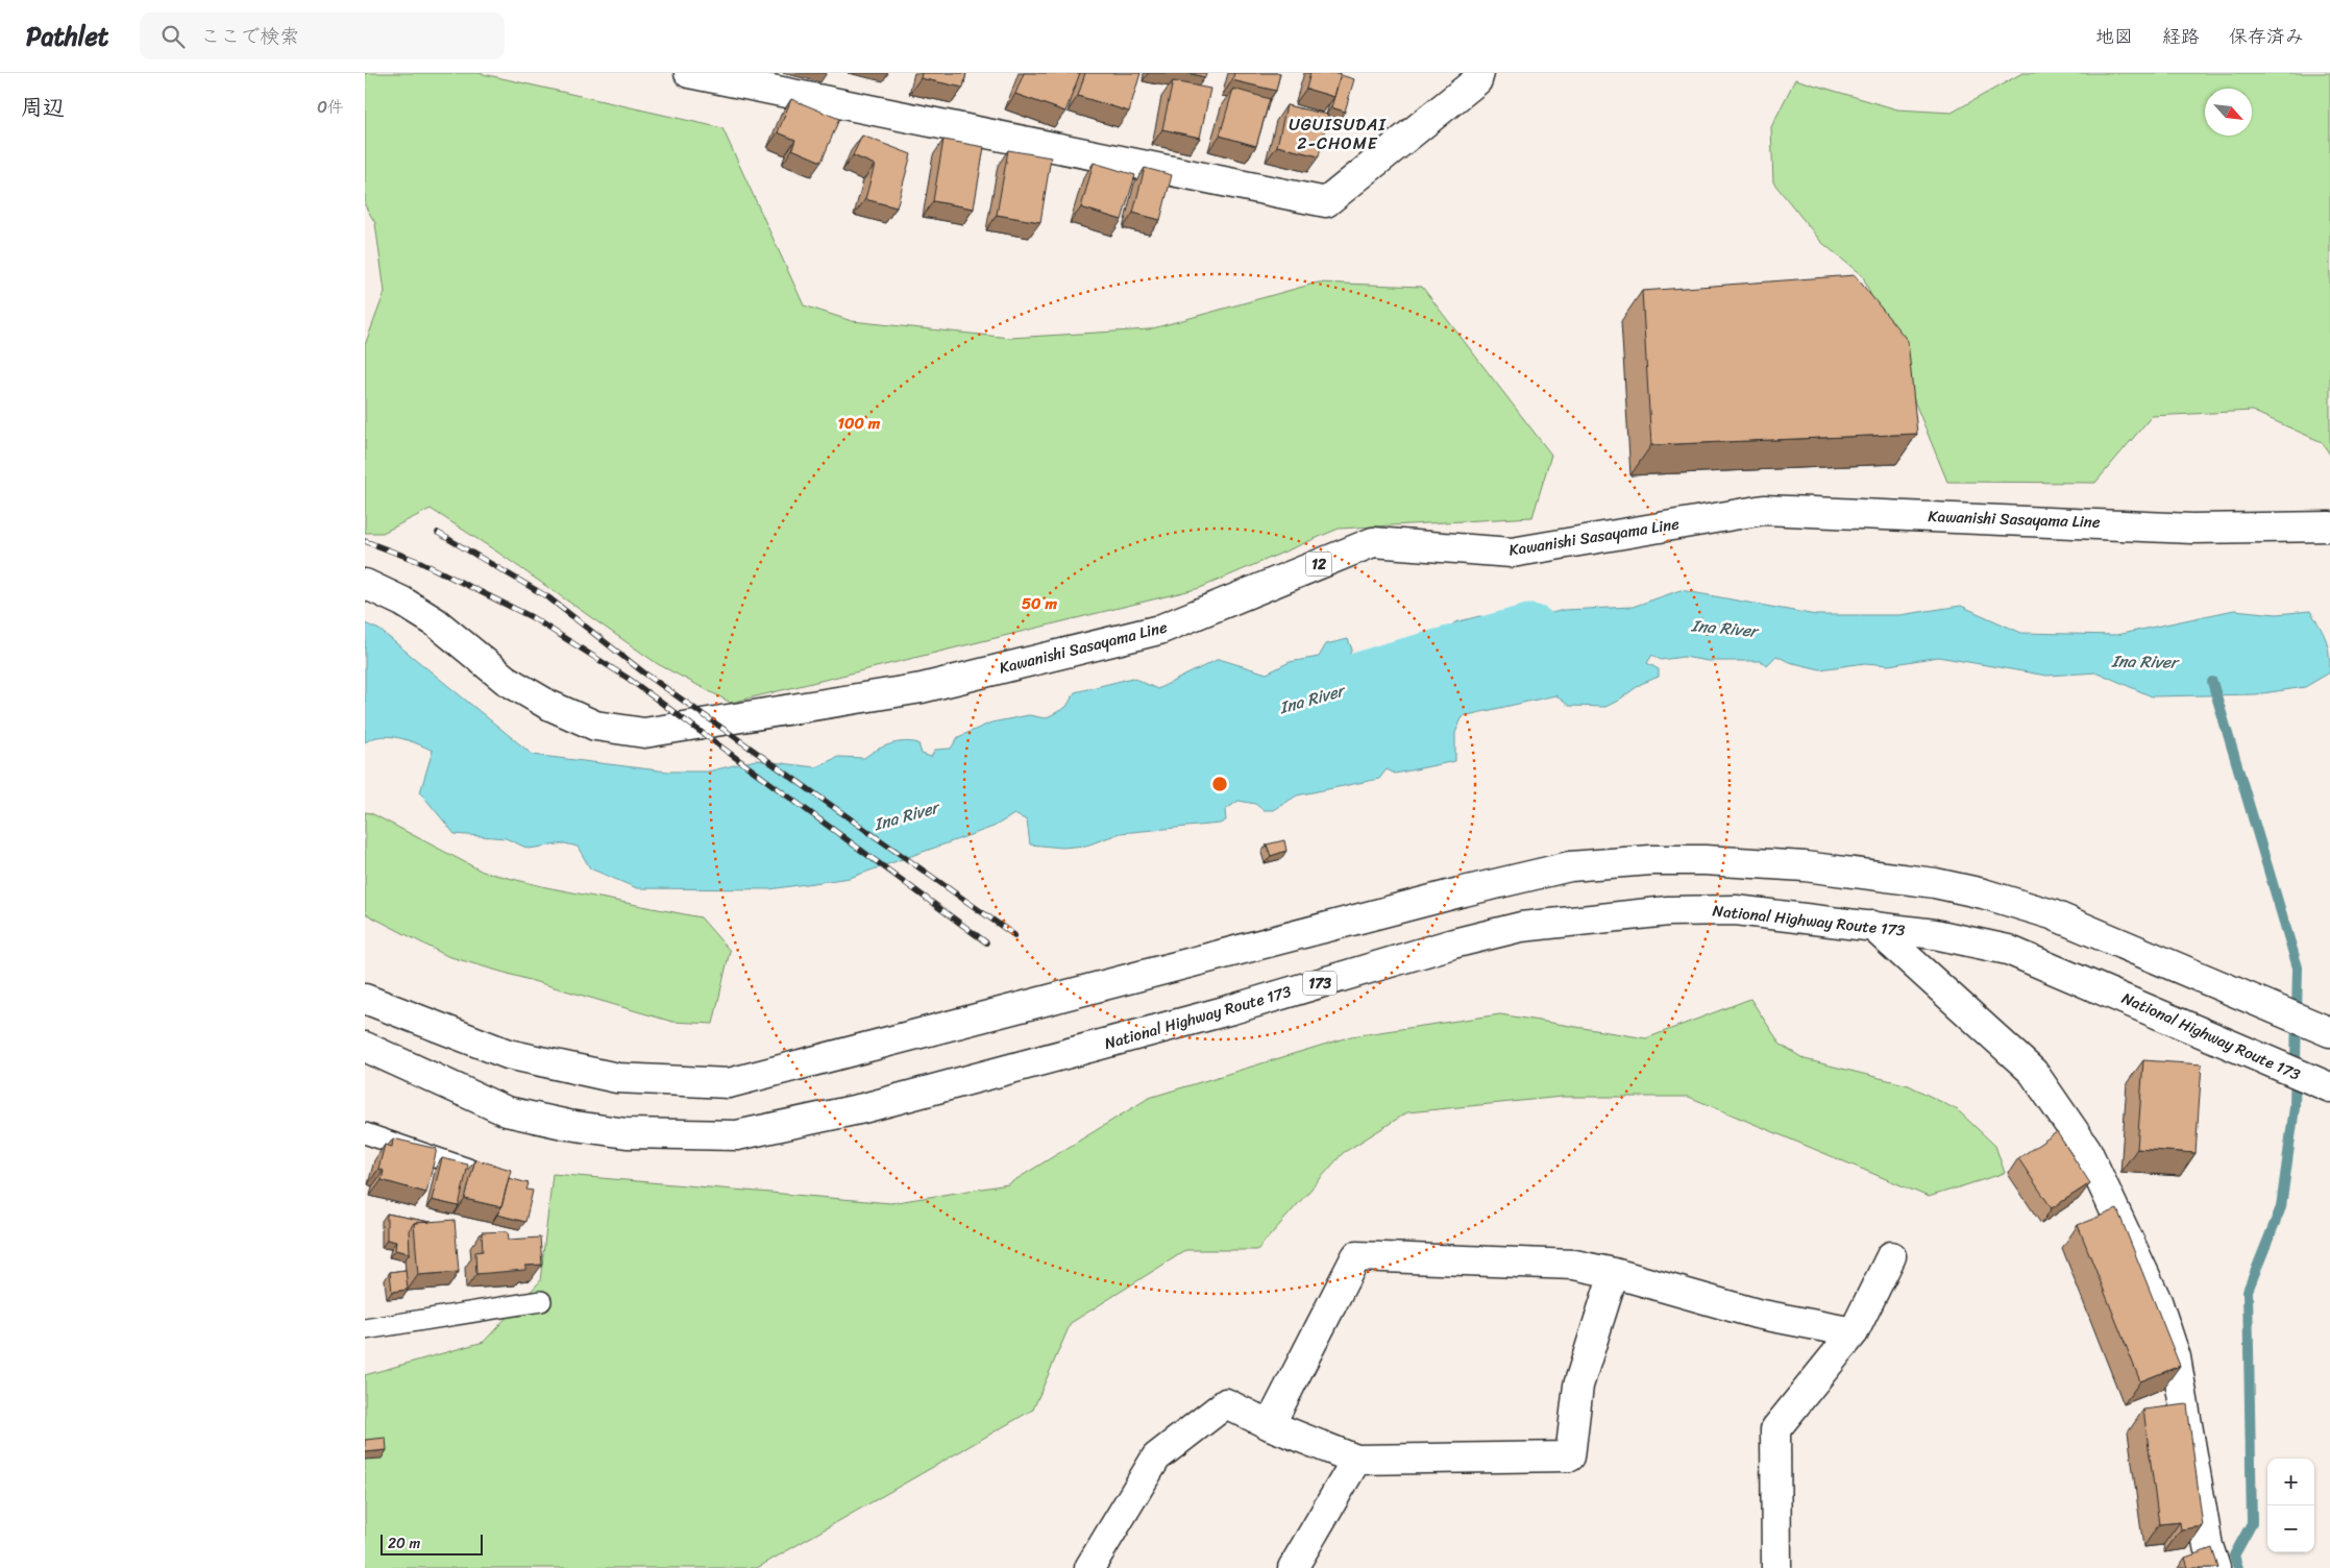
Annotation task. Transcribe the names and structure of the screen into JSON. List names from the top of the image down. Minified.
{"streets":{"main road":["Kawanishi Sasayama Line","12","National Highway Route 173","173"]},"districts":["UGUISUDAI 2-CHOME"],"water":["Ina River"],"scale_bar":"20 m","north":"bottom right","page":{"header":"Pathlet","search":"ここで検索","nav":["地図","経路","保存済み"],"heading":["周辺","0件"],"map_buttons":["+","−"],"scale":"20 m"},"rings":["100 m","50 m"]}
